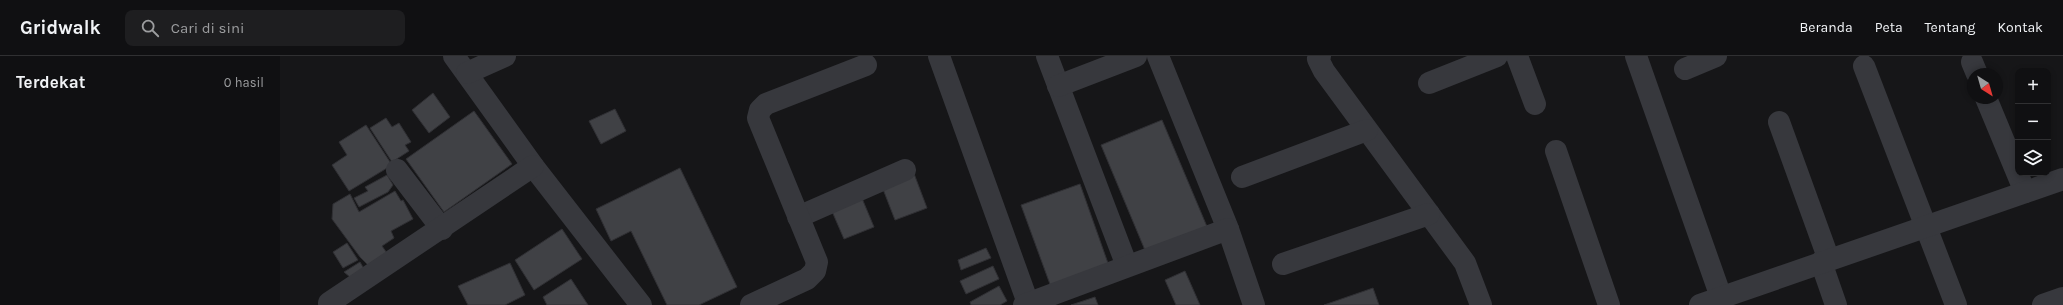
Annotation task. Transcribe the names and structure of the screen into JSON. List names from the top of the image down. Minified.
{"north":"bottom right","page":{"header":"Gridwalk","search":"Cari di sini","nav":["Beranda","Peta","Tentang","Kontak"],"heading":["Terdekat","0 hasil"],"map_buttons":["+","−"]}}
